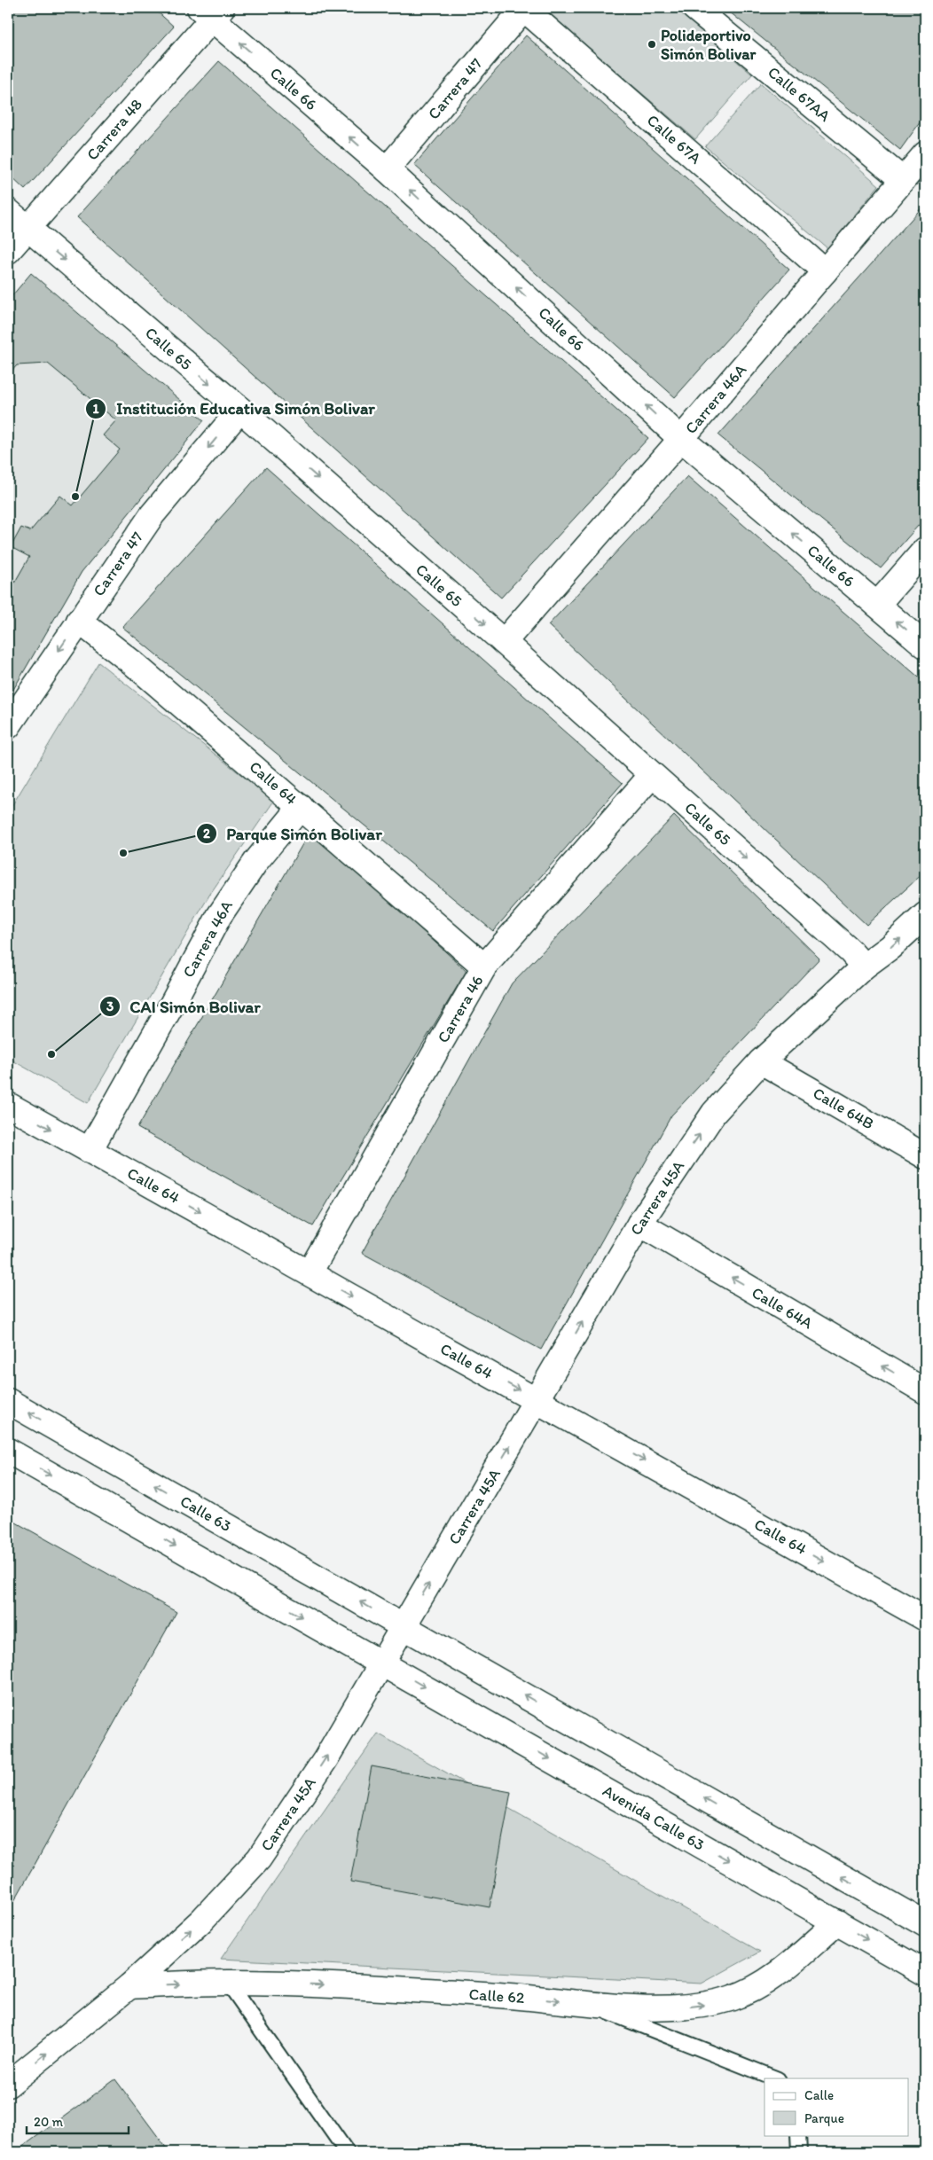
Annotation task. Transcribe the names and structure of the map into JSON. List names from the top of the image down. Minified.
{"streets":{"street":["Calle 66","Carrera 47","Calle 67AA","Carrera 48","Calle 67A","Calle 65","Carrera 46A","Calle 64","Carrera 46","Calle 64B","Carrera 45A","Calle 64A","Calle 63","Avenida Calle 63","Calle 62"]},"crossings":[["Calle 66","Carrera 47"],["Calle 66","Carrera 48"],["Calle 66","Carrera 46A"],["Carrera 47","Calle 67A"],["Carrera 47","Calle 65"],["Carrera 47","Calle 64"],["Calle 67AA","Carrera 46A"],["Carrera 48","Calle 65"],["Calle 67A","Carrera 46A"],["Calle 65","Carrera 46A"],["Calle 65","Carrera 46"],["Calle 65","Carrera 45A"],["Carrera 46A","Calle 64"],["Calle 64","Carrera 46"],["Calle 64","Carrera 45A"],["Calle 64B","Carrera 45A"],["Carrera 45A","Calle 64A"],["Carrera 45A","Calle 63"],["Carrera 45A","Avenida Calle 63"],["Carrera 45A","Calle 62"],["Avenida Calle 63","Calle 62"]],"one_way":["Calle 66","Carrera 47","Calle 65","Calle 64","Carrera 45A","Calle 64A","Calle 62"],"places":["Polideportivo Simón Bolivar","Institución Educativa Simón Bolivar","Parque Simón Bolivar","CAI Simón Bolivar"],"legend":["Calle","Parque"],"scale_bar":"20 m"}
